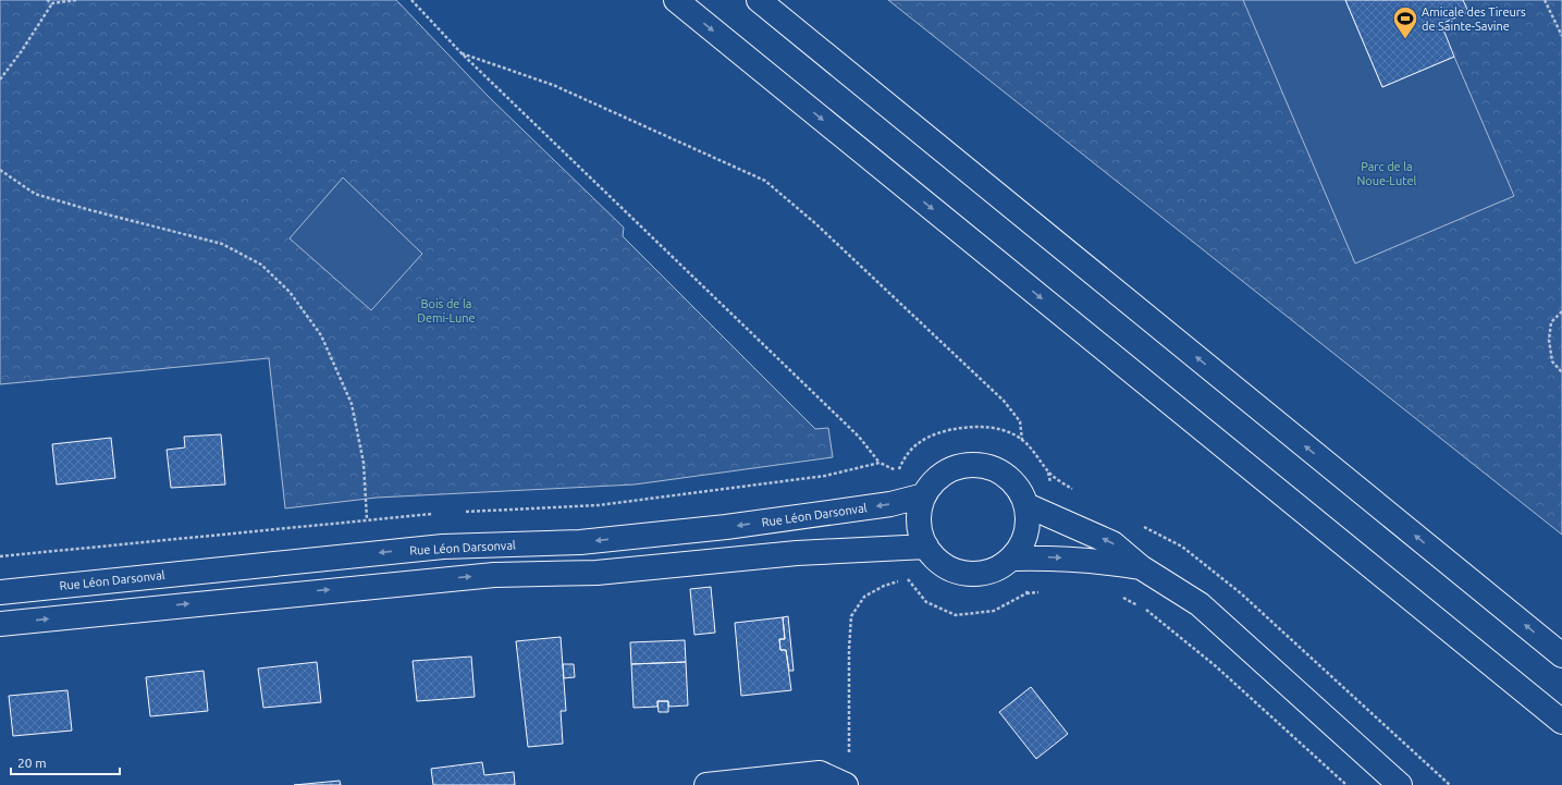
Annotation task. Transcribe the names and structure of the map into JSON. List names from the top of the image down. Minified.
{"streets":{"main road":["Rue Léon Darsonval"]},"parks":["Parc de la Noue-Lutel","Bois de la Demi-Lune"],"places":{"sports":["Amicale des Tireurs de Sainte-Savine"]},"scale_bar":"20 m"}
